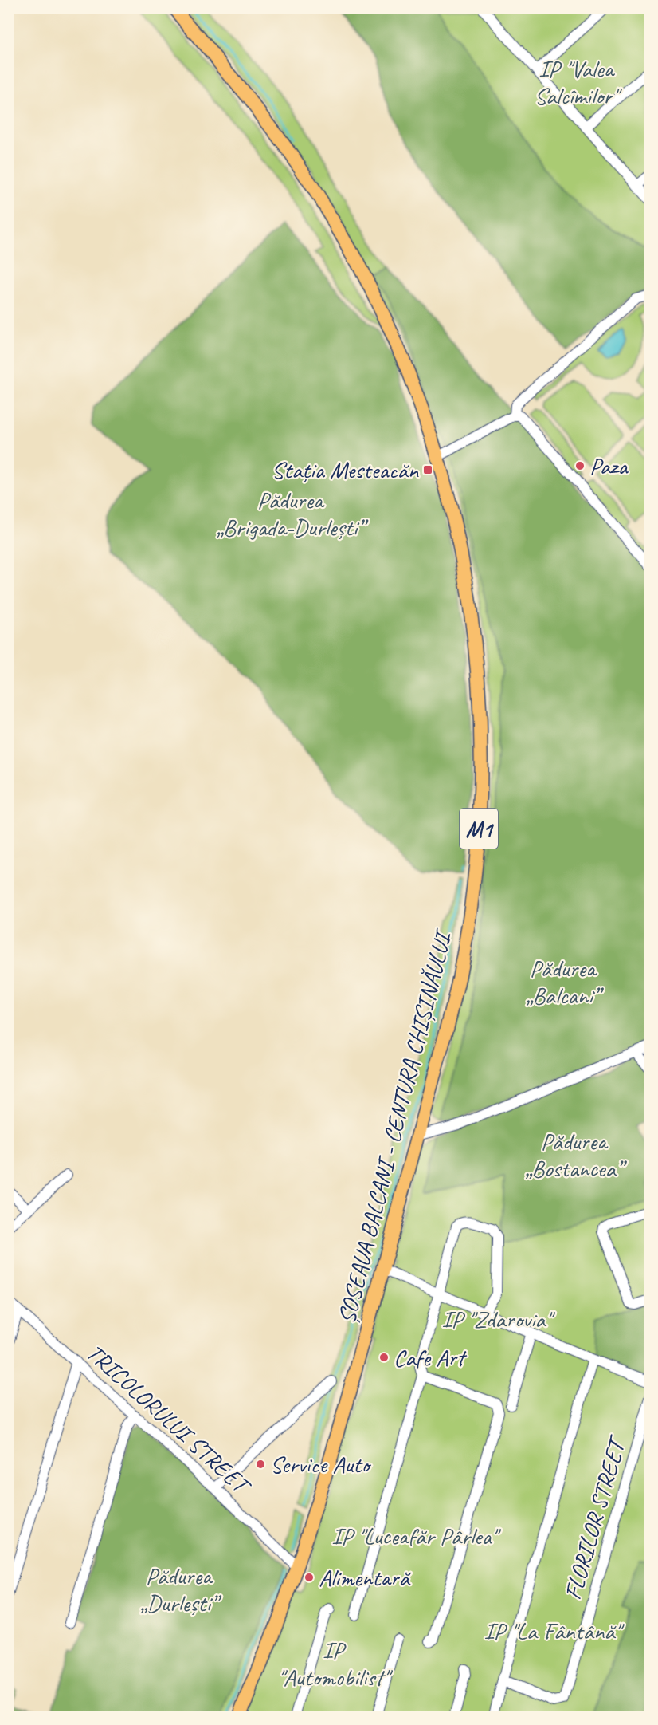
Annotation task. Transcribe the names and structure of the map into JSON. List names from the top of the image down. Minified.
{"streets":{"highway":["M1","ȘOSEAUA BALCANI - CENTURA CHIȘINĂULUI"],"street":["TRICOLORULUI STREET","FLORILOR STREET"]},"crossings":[["ȘOSEAUA BALCANI - CENTURA CHIȘINĂULUI","TRICOLORULUI STREET"]],"parks":["IP \"Valea Salcîmilor\"","Pădurea „Brigada-Durlești”","Pădurea „Balcani”","Pădurea „Bostancea”","IP \"Zdarovia\"","IP \"Luceafăr Pârlea\"","Pădurea „Durlești”","IP \"La Fântână\"","IP \"Automobilist\""],"places":{"other":["Paza","Cafe Art","Service Auto","Alimentară"],"transit":["Stația Mesteacăn"]}}
